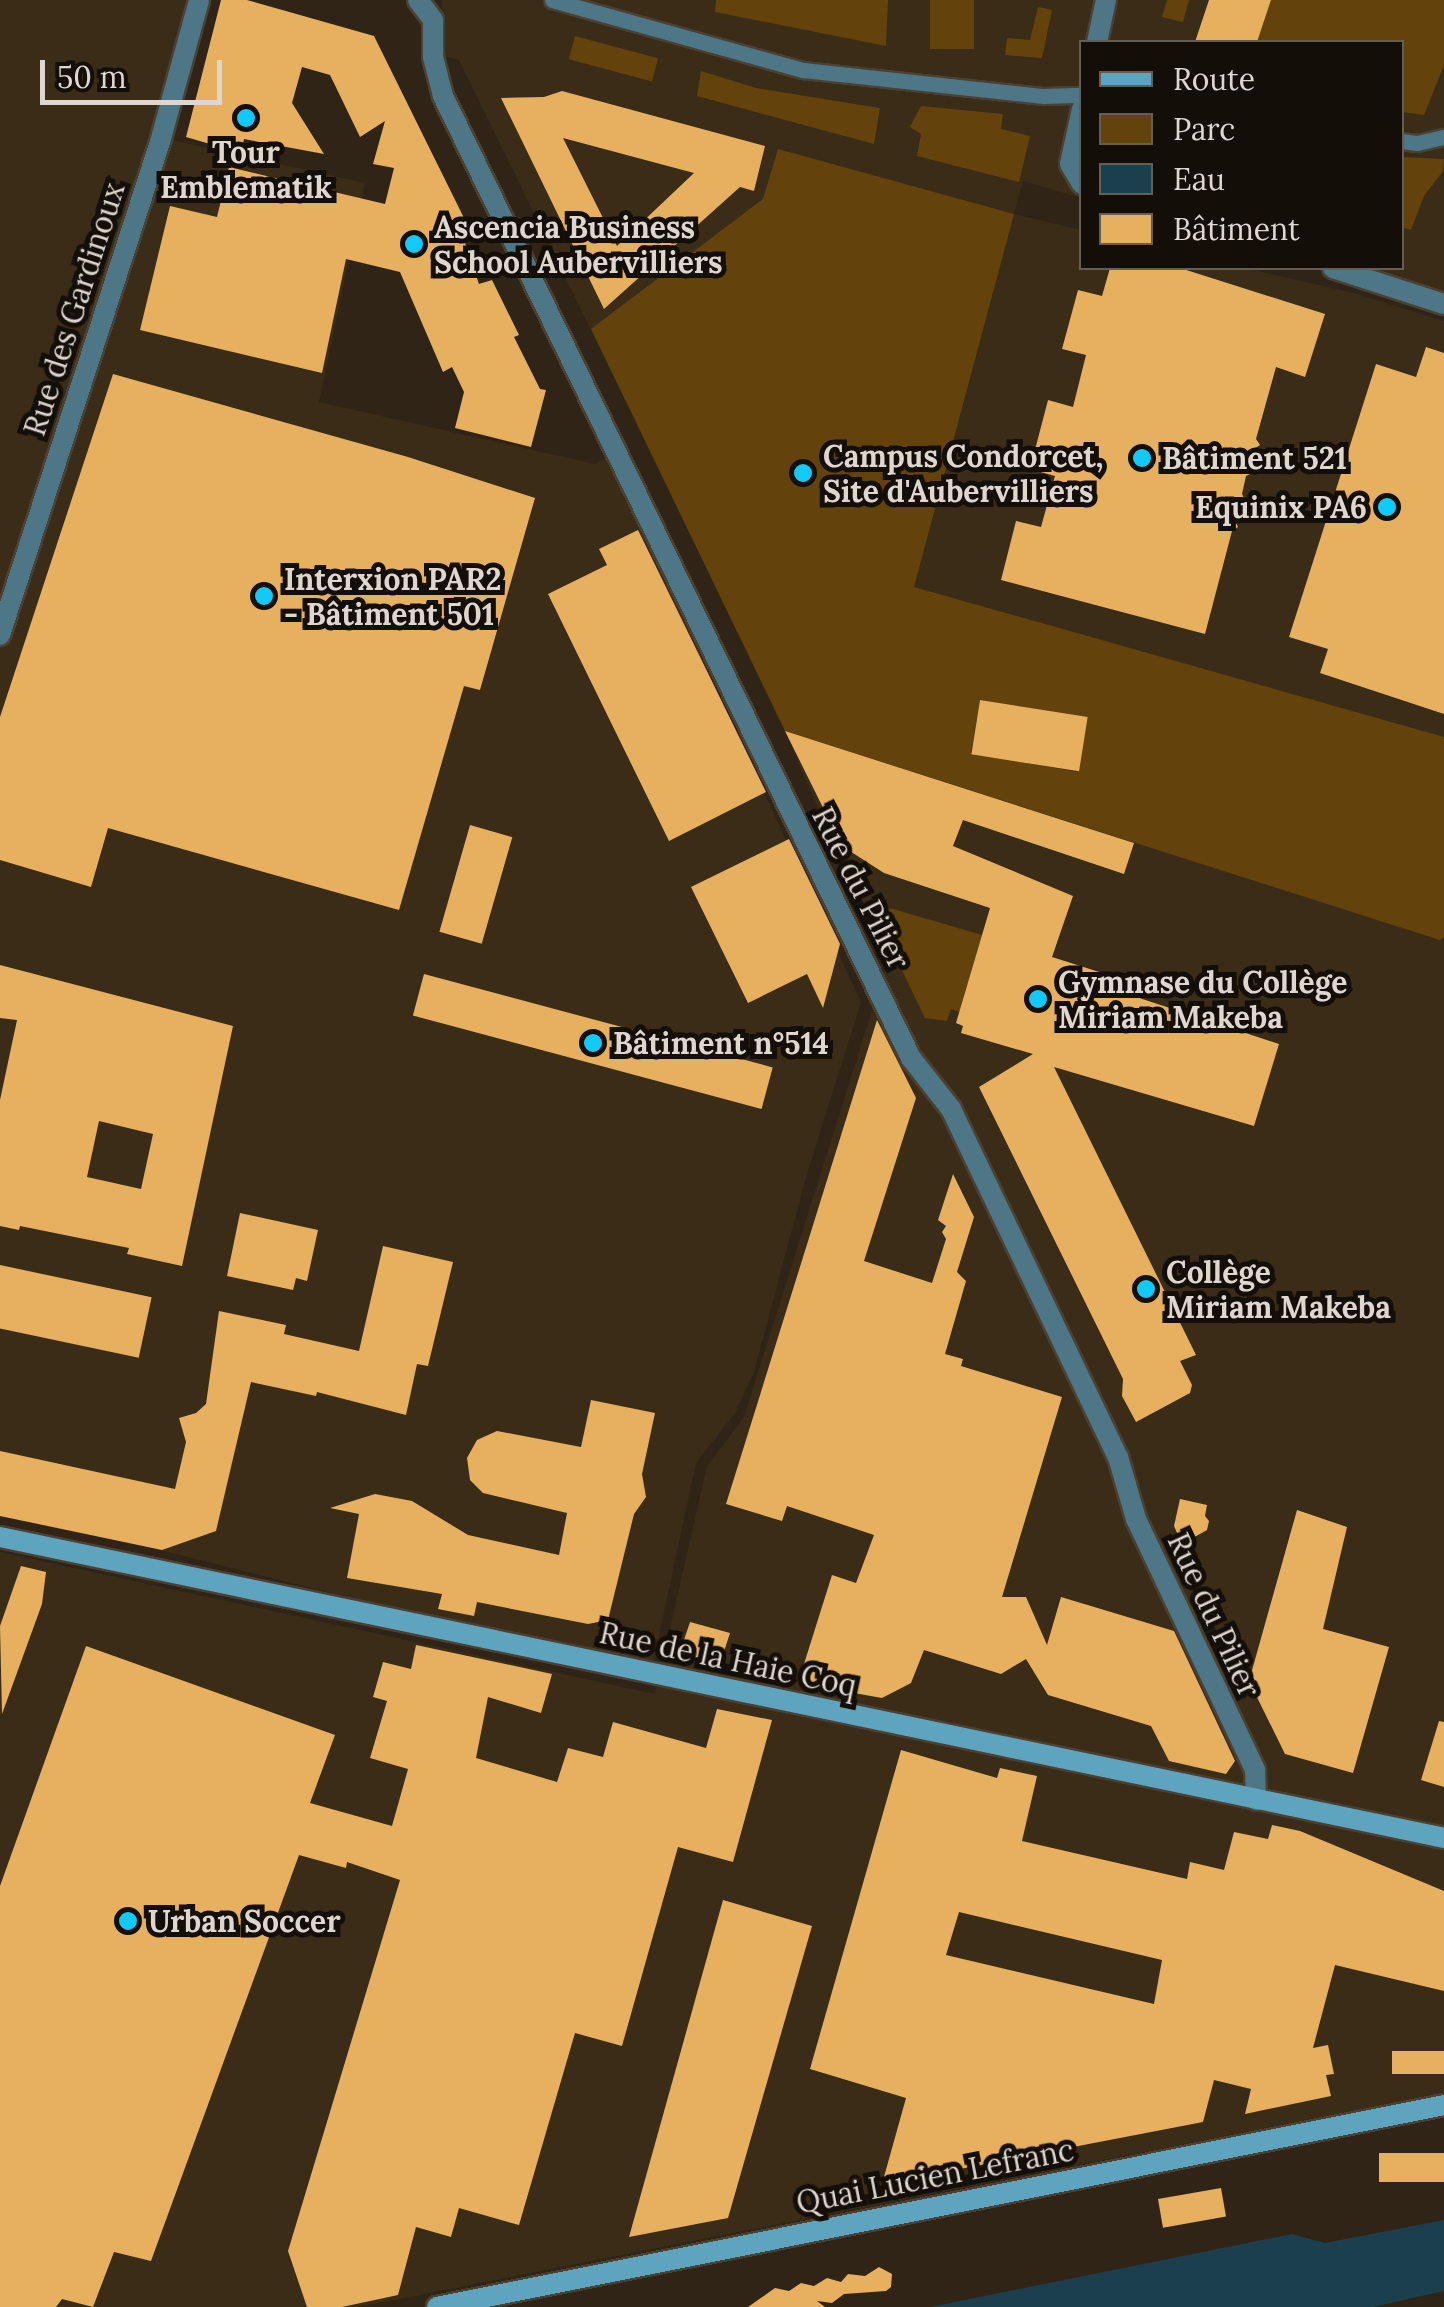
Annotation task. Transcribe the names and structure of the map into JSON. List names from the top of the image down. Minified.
{"streets":{"main road":["Rue de la Haie Coq","Quai Lucien Lefranc"],"street":["Rue des Gardinoux","Rue du Pilier"]},"crossings":[["Rue du Pilier","Rue de la Haie Coq"]],"places":["Tour Emblematik","Ascencia Business School Aubervilliers","Bâtiment 521","Campus Condorcet, Site d'Aubervilliers","Equinix PA6","Interxion PAR2 - Bâtiment 501","Gymnase du Collège Miriam Makeba","Bâtiment n°514","Collège Miriam Makeba","Urban Soccer"],"legend":["Route","Parc","Eau","Bâtiment"],"scale_bar":"50 m"}
